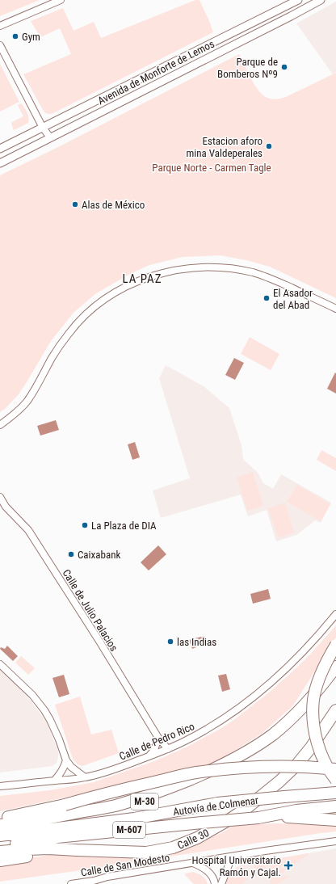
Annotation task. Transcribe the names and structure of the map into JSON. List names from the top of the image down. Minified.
{"streets":{"highway":["M-30","Autovía de Colmenar","M-607","Calle 30"],"street":["Avenida de Monforte de Lemos","Calle de Julio Palacios","Calle de Pedro Rico","Calle de San Modesto"]},"crossings":[["Calle de Julio Palacios","Calle de Pedro Rico"]],"districts":["LA PAZ"],"parks":["Parque Norte - Carmen Tagle"],"places":{"other":["Gym","Parque de Bomberos Nº9","Estacion aforo mina Valdeperales","Alas de México","El Asador del Abad","La Plaza de DIA","Caixabank","las Indias"],"health":["Hospital Universitario Ramón y Cajal."]}}
